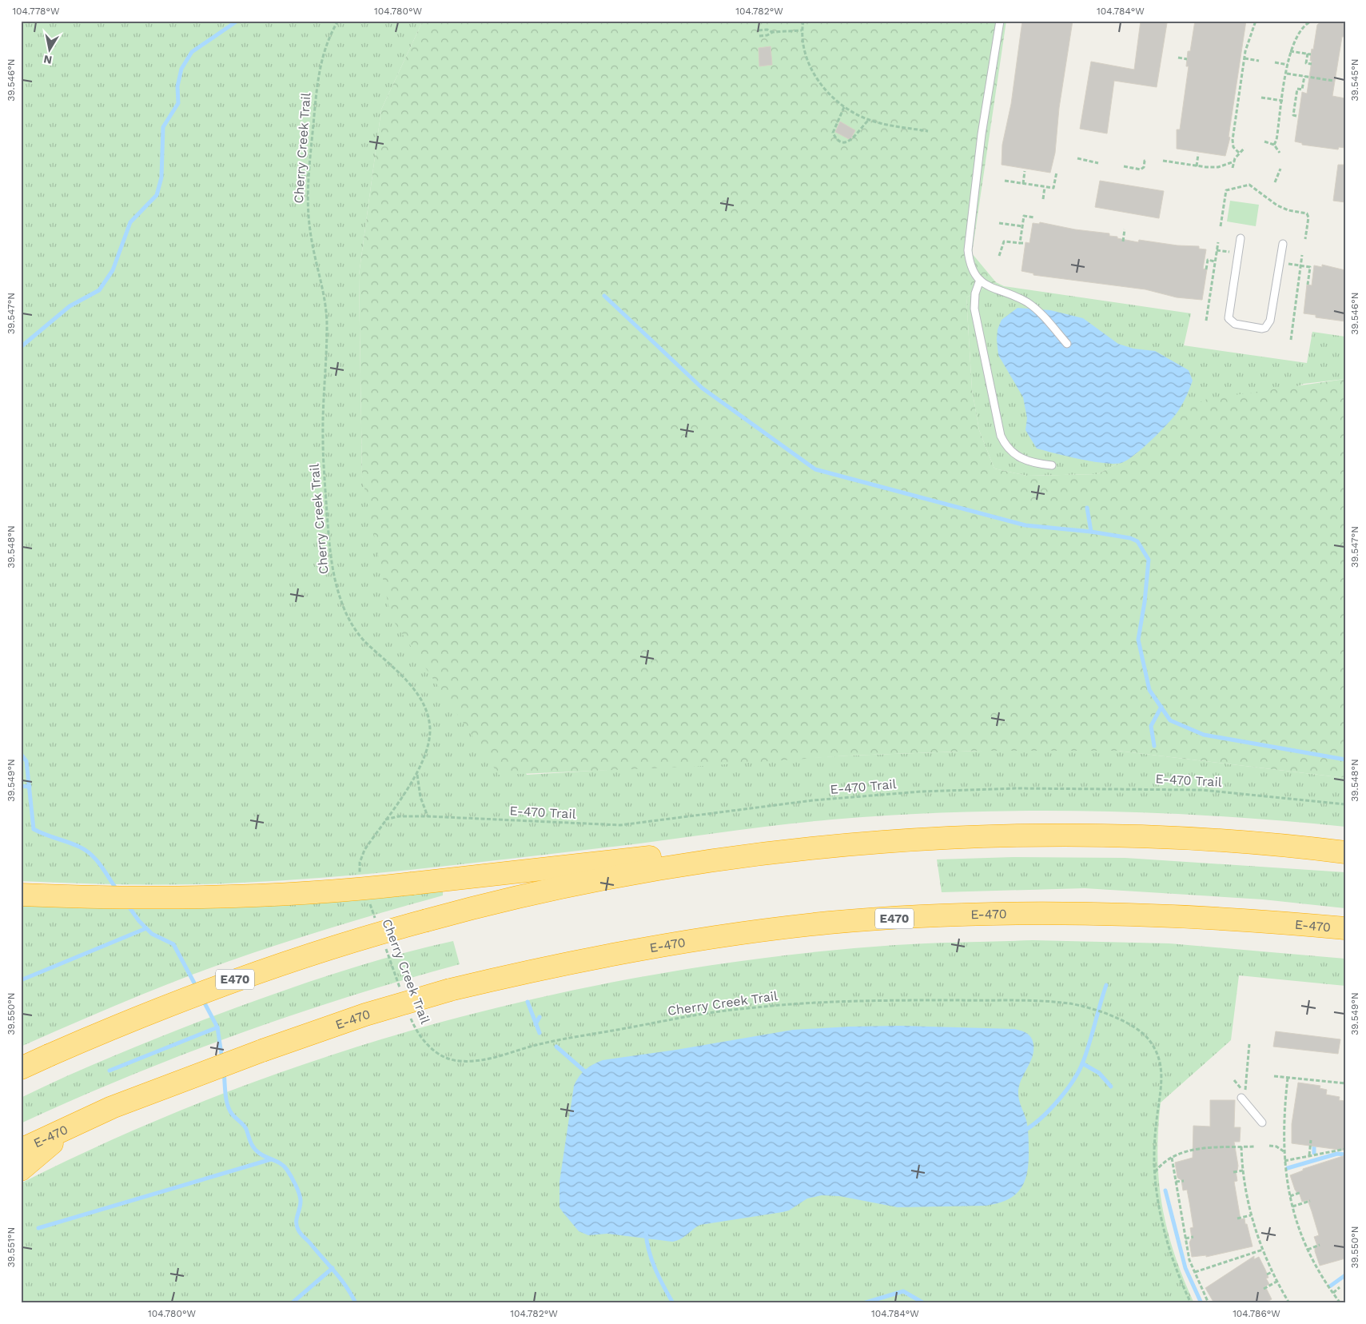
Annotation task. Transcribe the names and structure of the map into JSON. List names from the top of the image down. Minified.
{"streets":{"highway":["E-470","E470"],"path":["Cherry Creek Trail","E-470 Trail"]},"crossings":[["Cherry Creek Trail","E-470 Trail"]],"north":"bottom","coordinates":["104.778°W","104.780°W","104.782°W","104.784°W","39.545°N","39.546°N","39.547°N","39.548°N","39.549°N","39.550°N","39.551°N","104.786°W"]}
